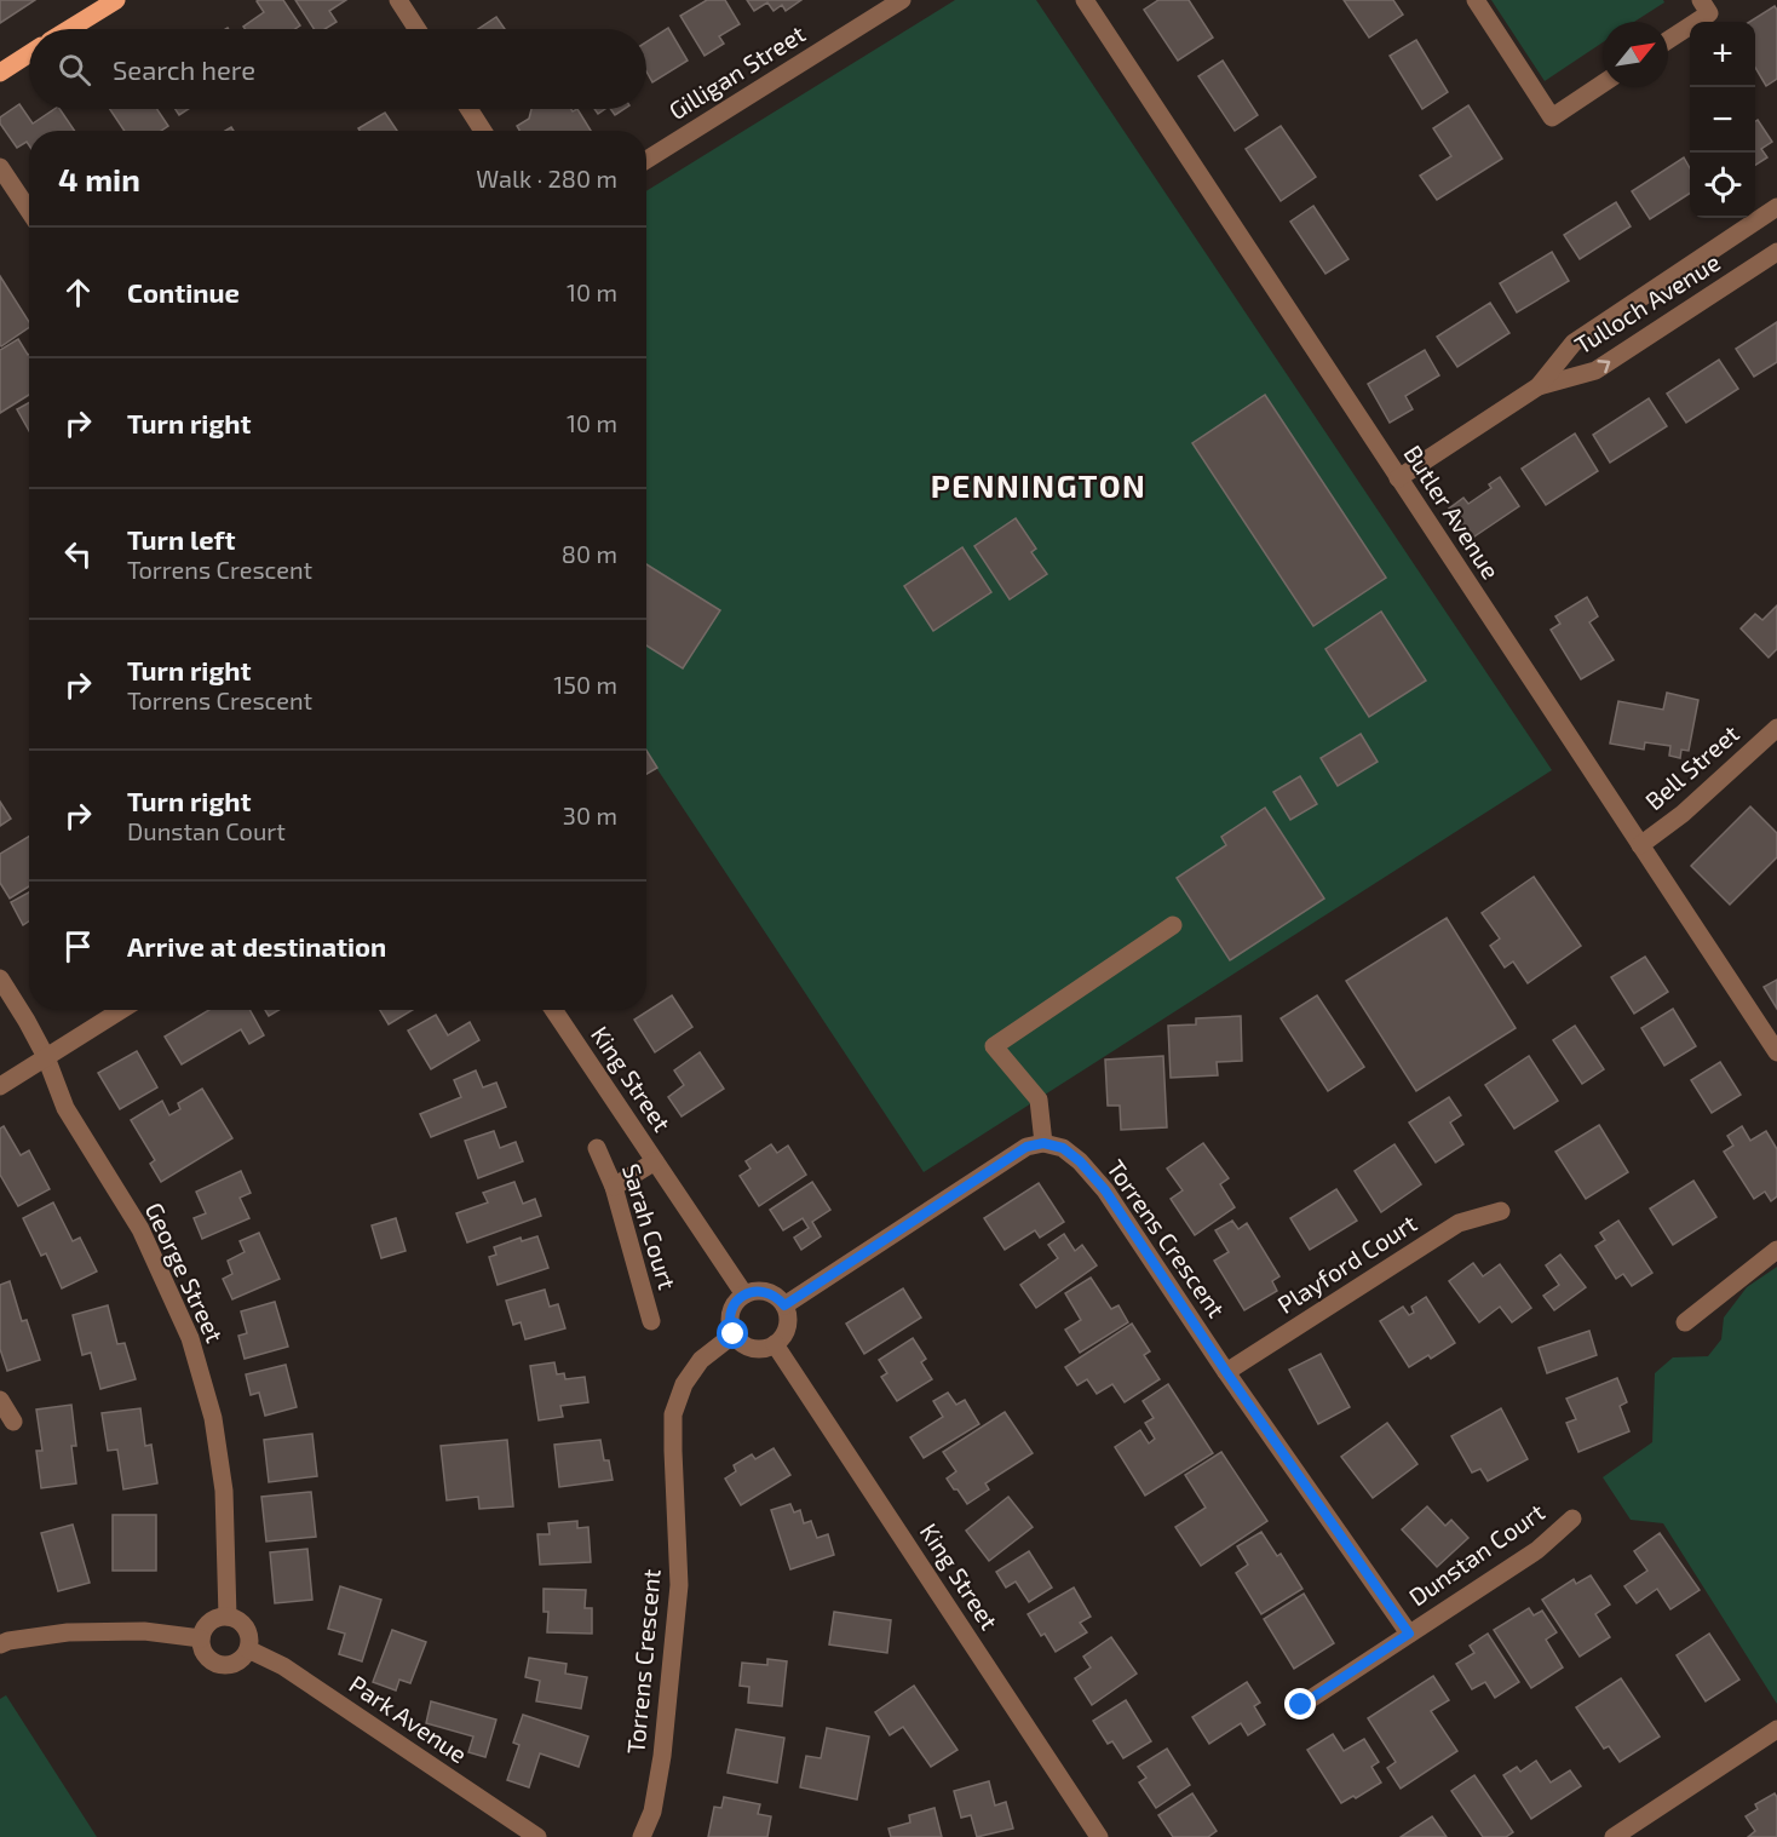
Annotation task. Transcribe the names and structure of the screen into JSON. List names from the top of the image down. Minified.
{"streets":{"street":["Gilligan Street","Tulloch Avenue","Butler Avenue","Bell Street","King Street","Sarah Court","Torrens Crescent","Playford Court","George Street","Dunstan Court","Park Avenue"]},"crossings":[["Tulloch Avenue","Butler Avenue"],["Butler Avenue","Bell Street"],["King Street","Torrens Crescent"],["Torrens Crescent","Playford Court"],["Torrens Crescent","Dunstan Court"],["George Street","Park Avenue"]],"districts":["PENNINGTON"],"north":"top right","page":{"map_buttons":["+","−"],"search":"Search here","heading":["4 min","Walk · 280 m"],"list":[["Continue","10 m"],["Turn right","10 m"],["Turn left","Torrens Crescent","80 m"],["Turn right","Torrens Crescent","150 m"],["Turn right","Dunstan Court","30 m"],"Arrive at destination"]}}
